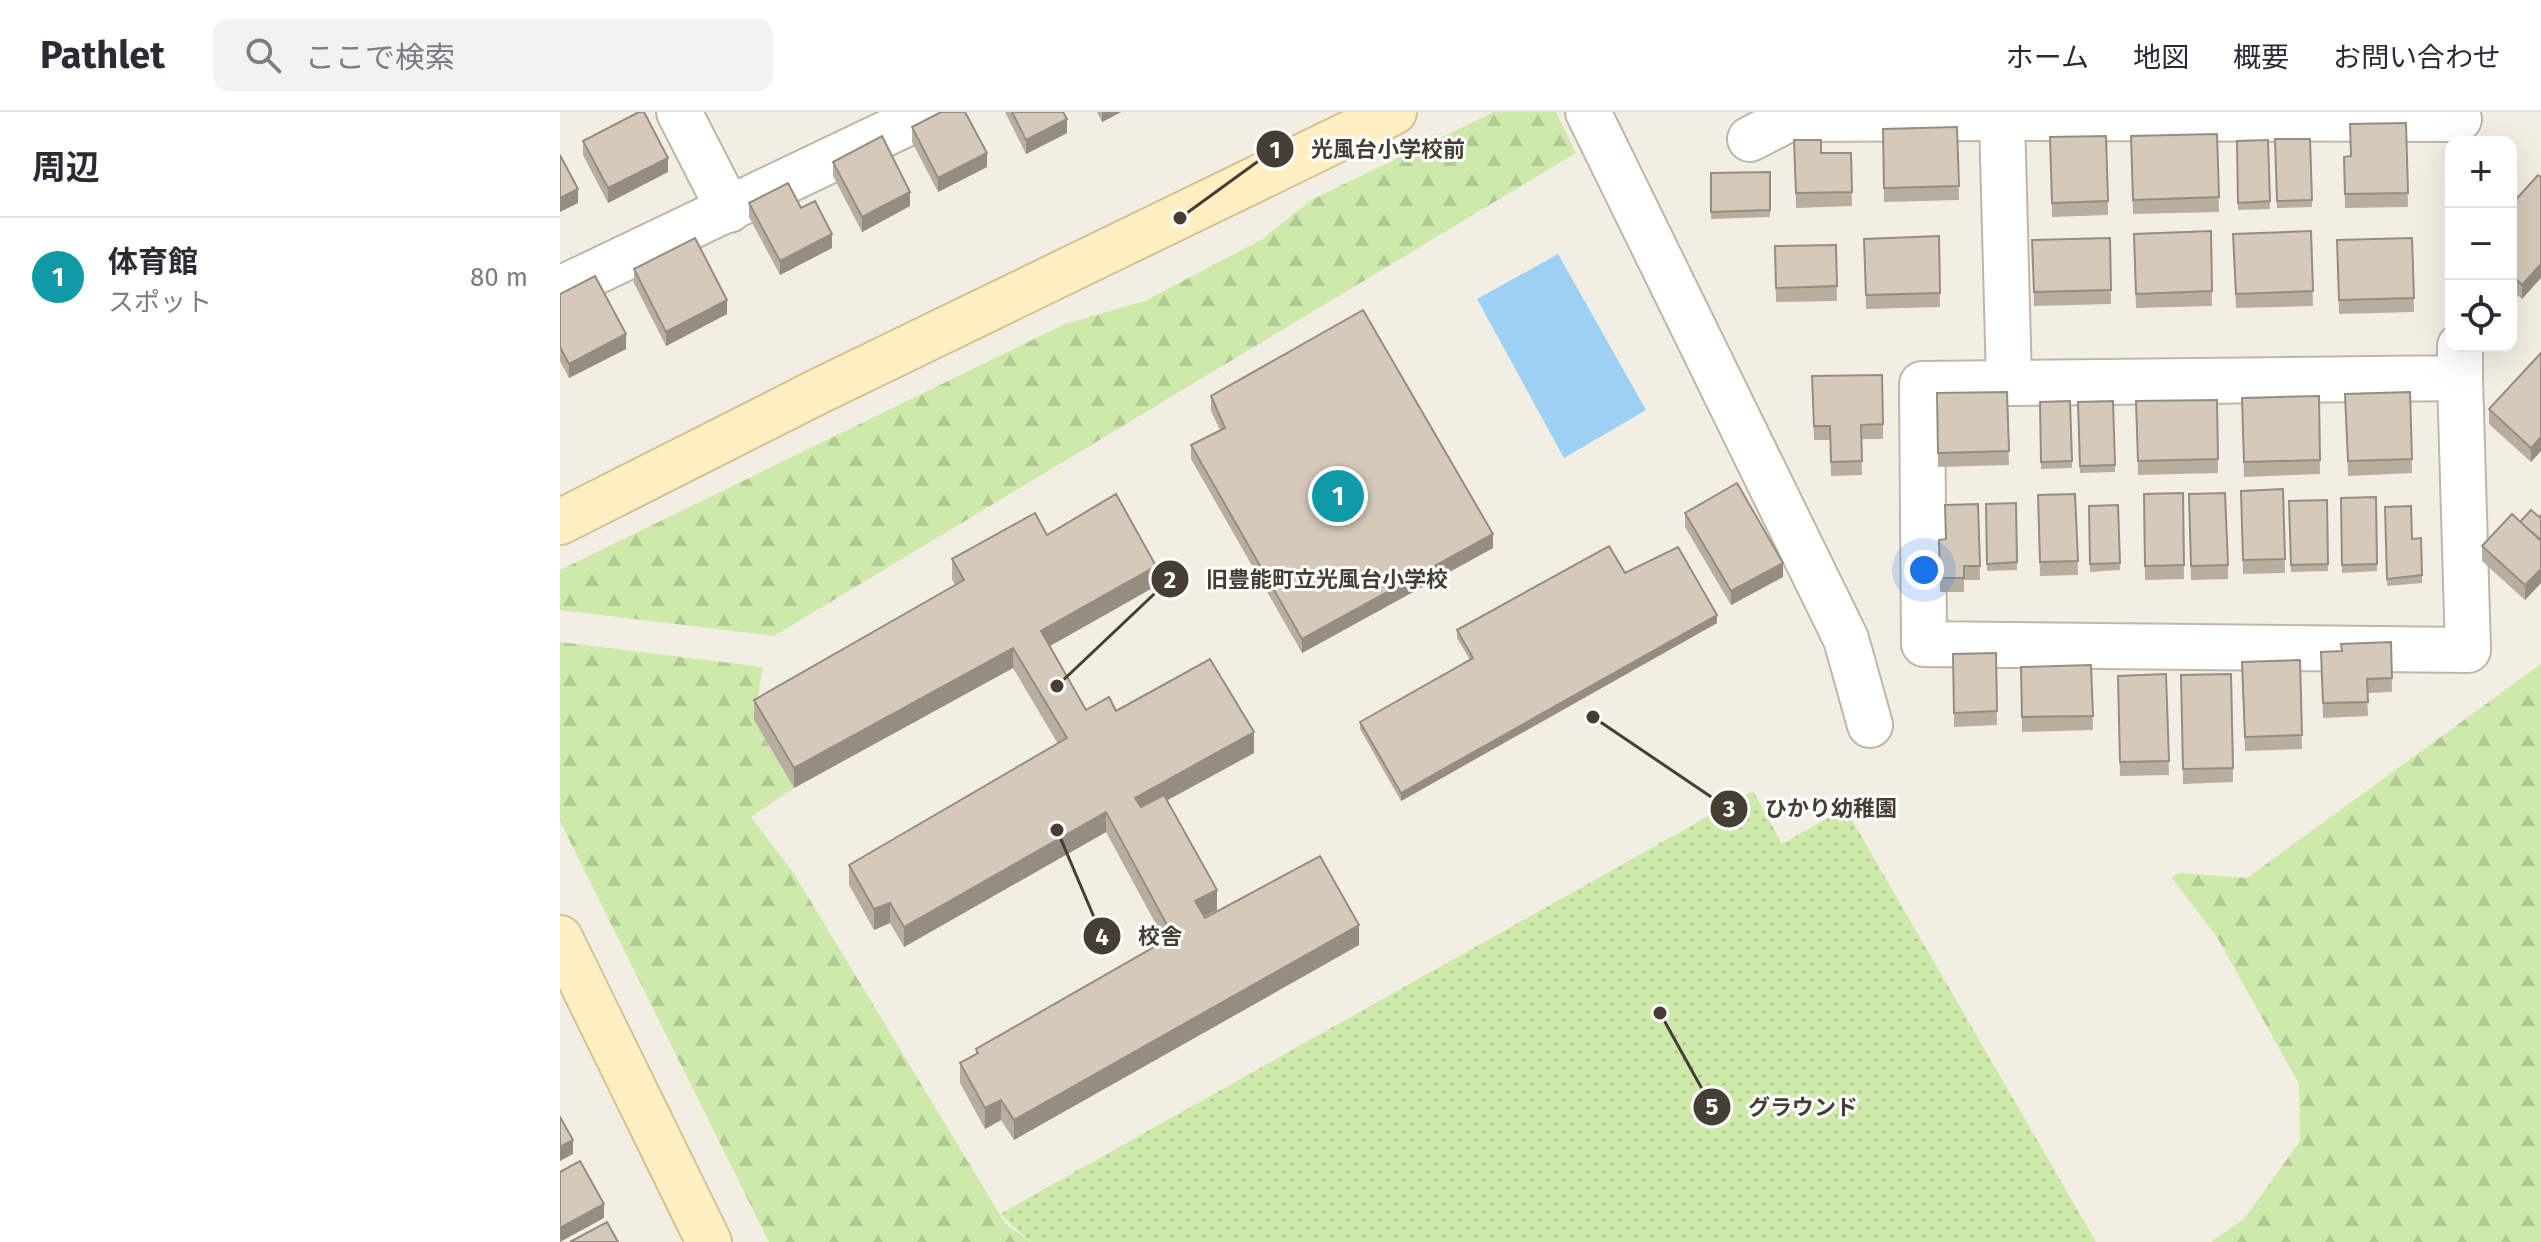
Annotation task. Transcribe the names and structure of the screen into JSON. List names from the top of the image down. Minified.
{"places":["光風台小学校前","旧豊能町立光風台小学校","ひかり幼稚園","校舎","グラウンド"],"page":{"header":"Pathlet","search":"ここで検索","nav":["ホーム","地図","概要","お問い合わせ"],"heading":"周辺","map_buttons":["+","−"],"list":[{"mark":"1","name":"体育館","note":"スポット","value":"80 m"}],"pins":"1"}}
